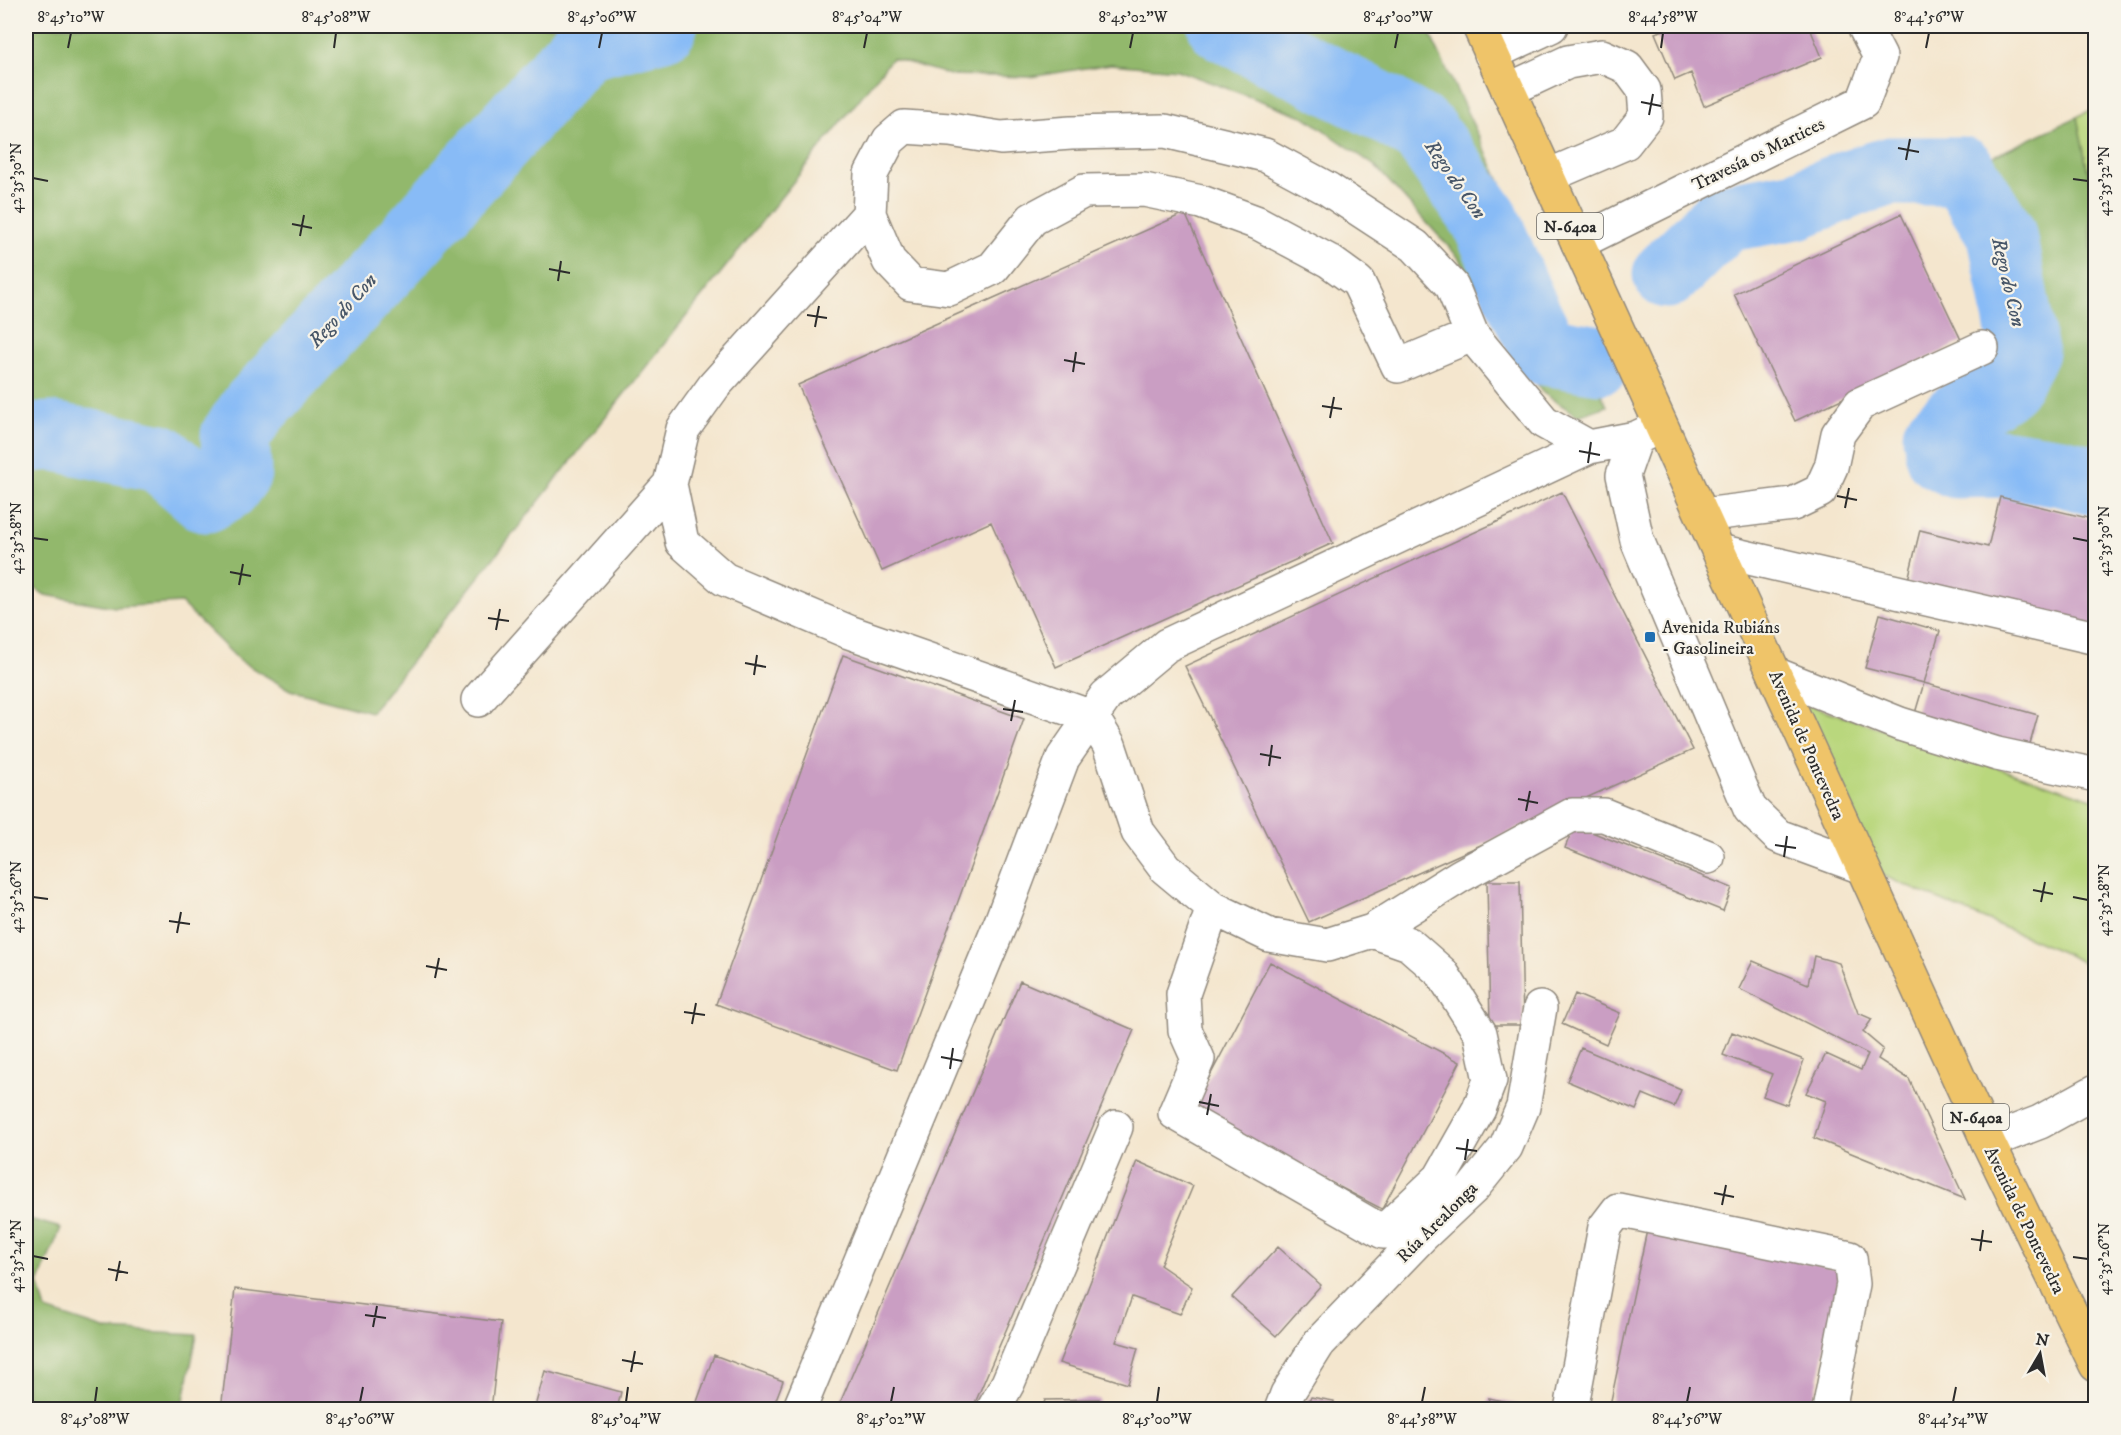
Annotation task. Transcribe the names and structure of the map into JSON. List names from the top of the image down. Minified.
{"streets":{"main road":["N-640a","Avenida de Pontevedra"],"street":["Travesía os Martices","Rúa Arealonga"]},"crossings":[["Travesía os Martices","Avenida de Pontevedra"]],"water":["Rego do Con"],"places":{"transit":["Avenida Rubiáns - Gasolineira"]},"north":"top","coordinates":["8°45'10\"W","8°45'08\"W","8°45'06\"W","8°45'04\"W","8°45'02\"W","8°45'00\"W","8°44'58\"W","8°44'56\"W","42°35'30\"N","42°35'32\"N","42°35'28\"N","42°35'26\"N","42°35'24\"N","8°44'54\"W"]}
